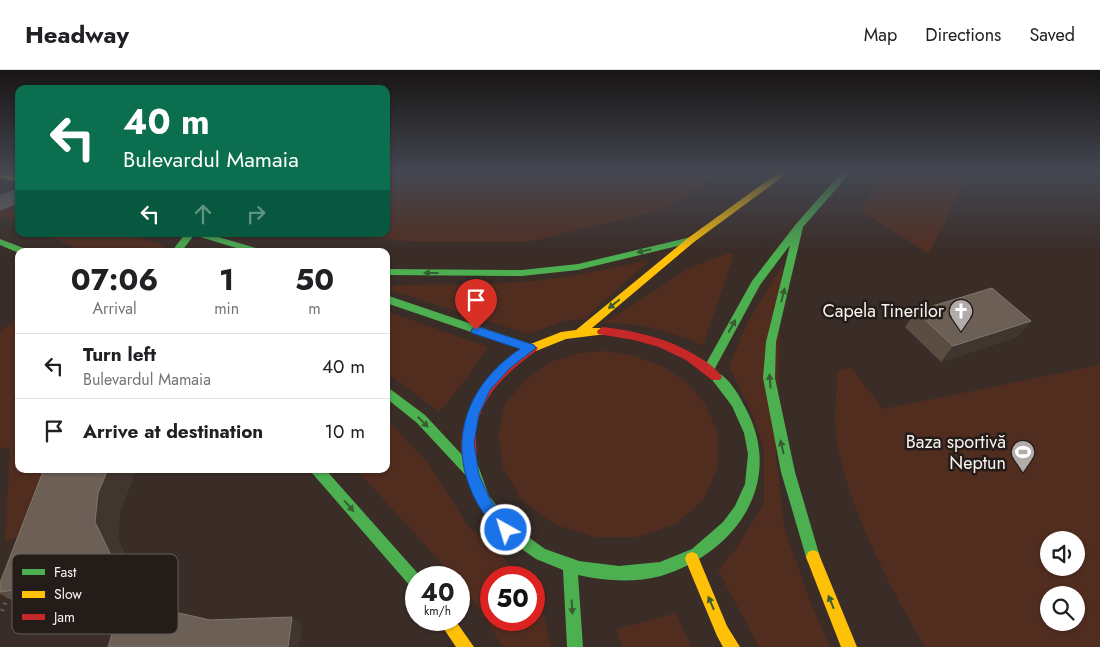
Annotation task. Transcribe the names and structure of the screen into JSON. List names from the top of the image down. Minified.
{"places":{"church":["Capela Tinerilor"],"sports":["Baza sportivă Neptun"]},"legend":["Fast","Slow","Jam"],"page":{"header":"Headway","nav":["Map","Directions","Saved"],"turn":["40 m","Bulevardul Mamaia"],"eta":["07:06","Arrival","1","min","50","m"],"list":[{"name":"Turn left","note":"Bulevardul Mamaia","value":"40 m"},{"name":"Arrive at destination","value":"10 m"}],"speed":"40 km/h","limit":"50"}}
